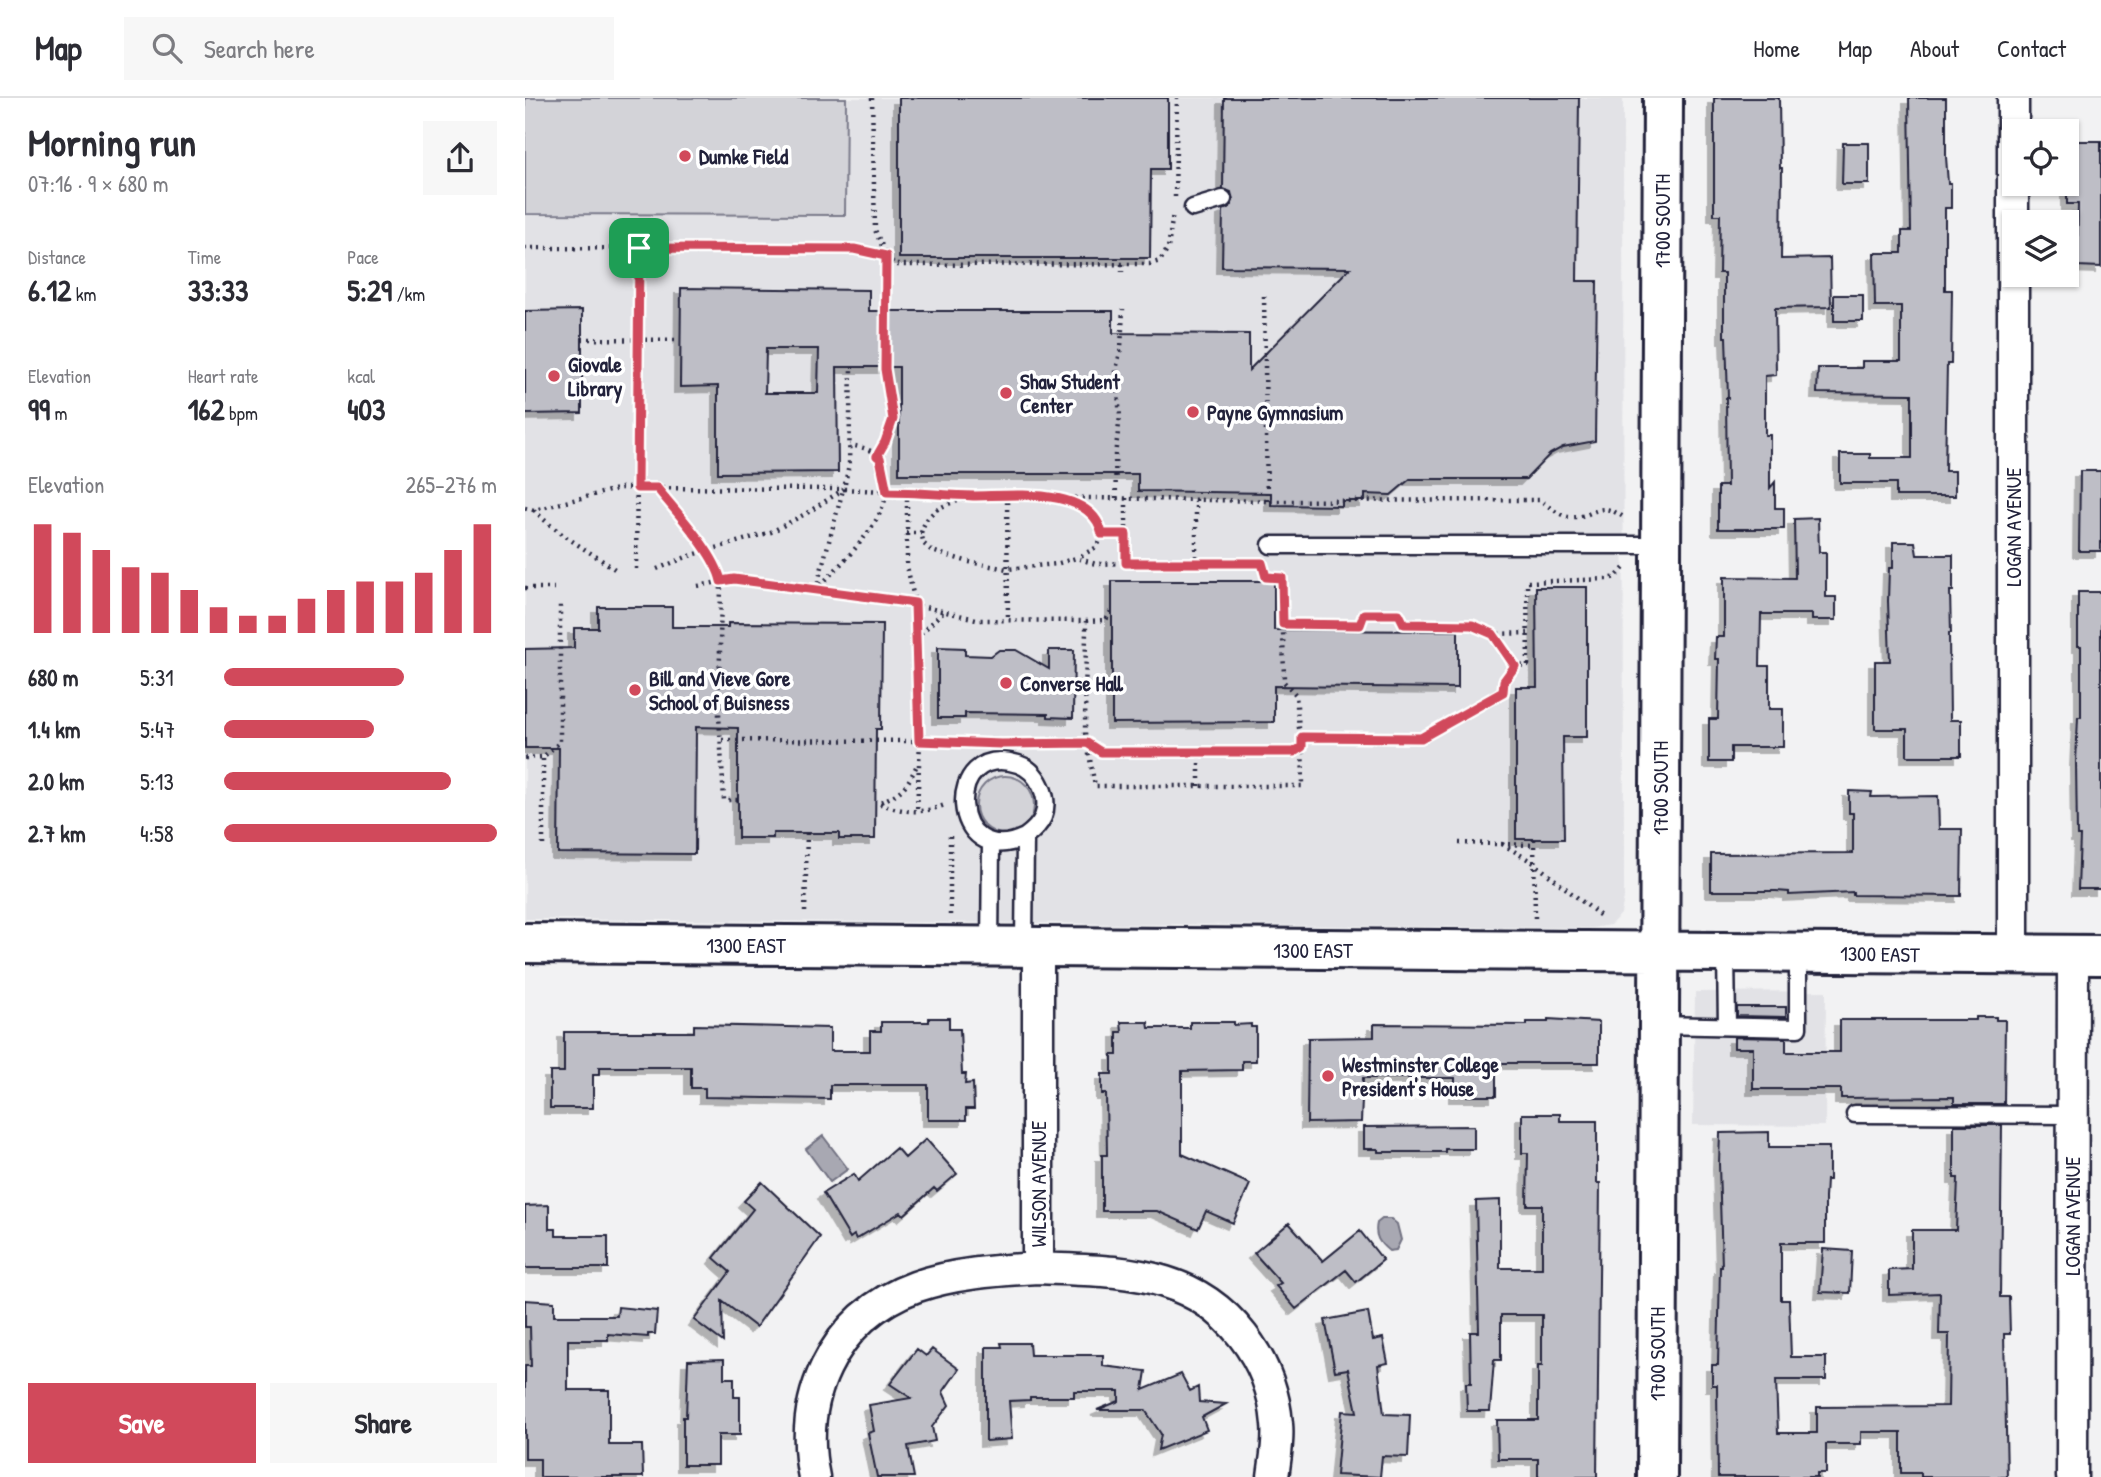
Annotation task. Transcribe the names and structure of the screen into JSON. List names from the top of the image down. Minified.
{"streets":{"main road":["1700 SOUTH","1300 EAST"],"street":["LOGAN AVENUE","WILSON AVENUE"]},"crossings":[["1700 SOUTH","1300 EAST"],["LOGAN AVENUE","1300 EAST"],["1300 EAST","WILSON AVENUE"]],"places":["Dumke Field","Giovale Library","Shaw Student Center","Payne Gymnasium","Converse Hall","Bill and Vieve Gore School of Buisness","Westminster College President's House"],"page":{"header":"Map","search":"Search here","nav":["Home","Map","About","Contact"],"heading":["Morning run","07:16 · 9 × 680 m"],"stats":[["Distance","6.12 km"],["Time","33:33"],["Pace","5:29 /km"],["Elevation","99 m"],["Heart rate","162 bpm"],["kcal","403"]],"chart":["Elevation","265–276 m"],"list":[{"name":"680 m","note":"5:31"},{"name":"1.4 km","note":"5:47"},{"name":"2.0 km","note":"5:13"},{"name":"2.7 km","note":"4:58"}],"buttons":["Save","Share"]}}
